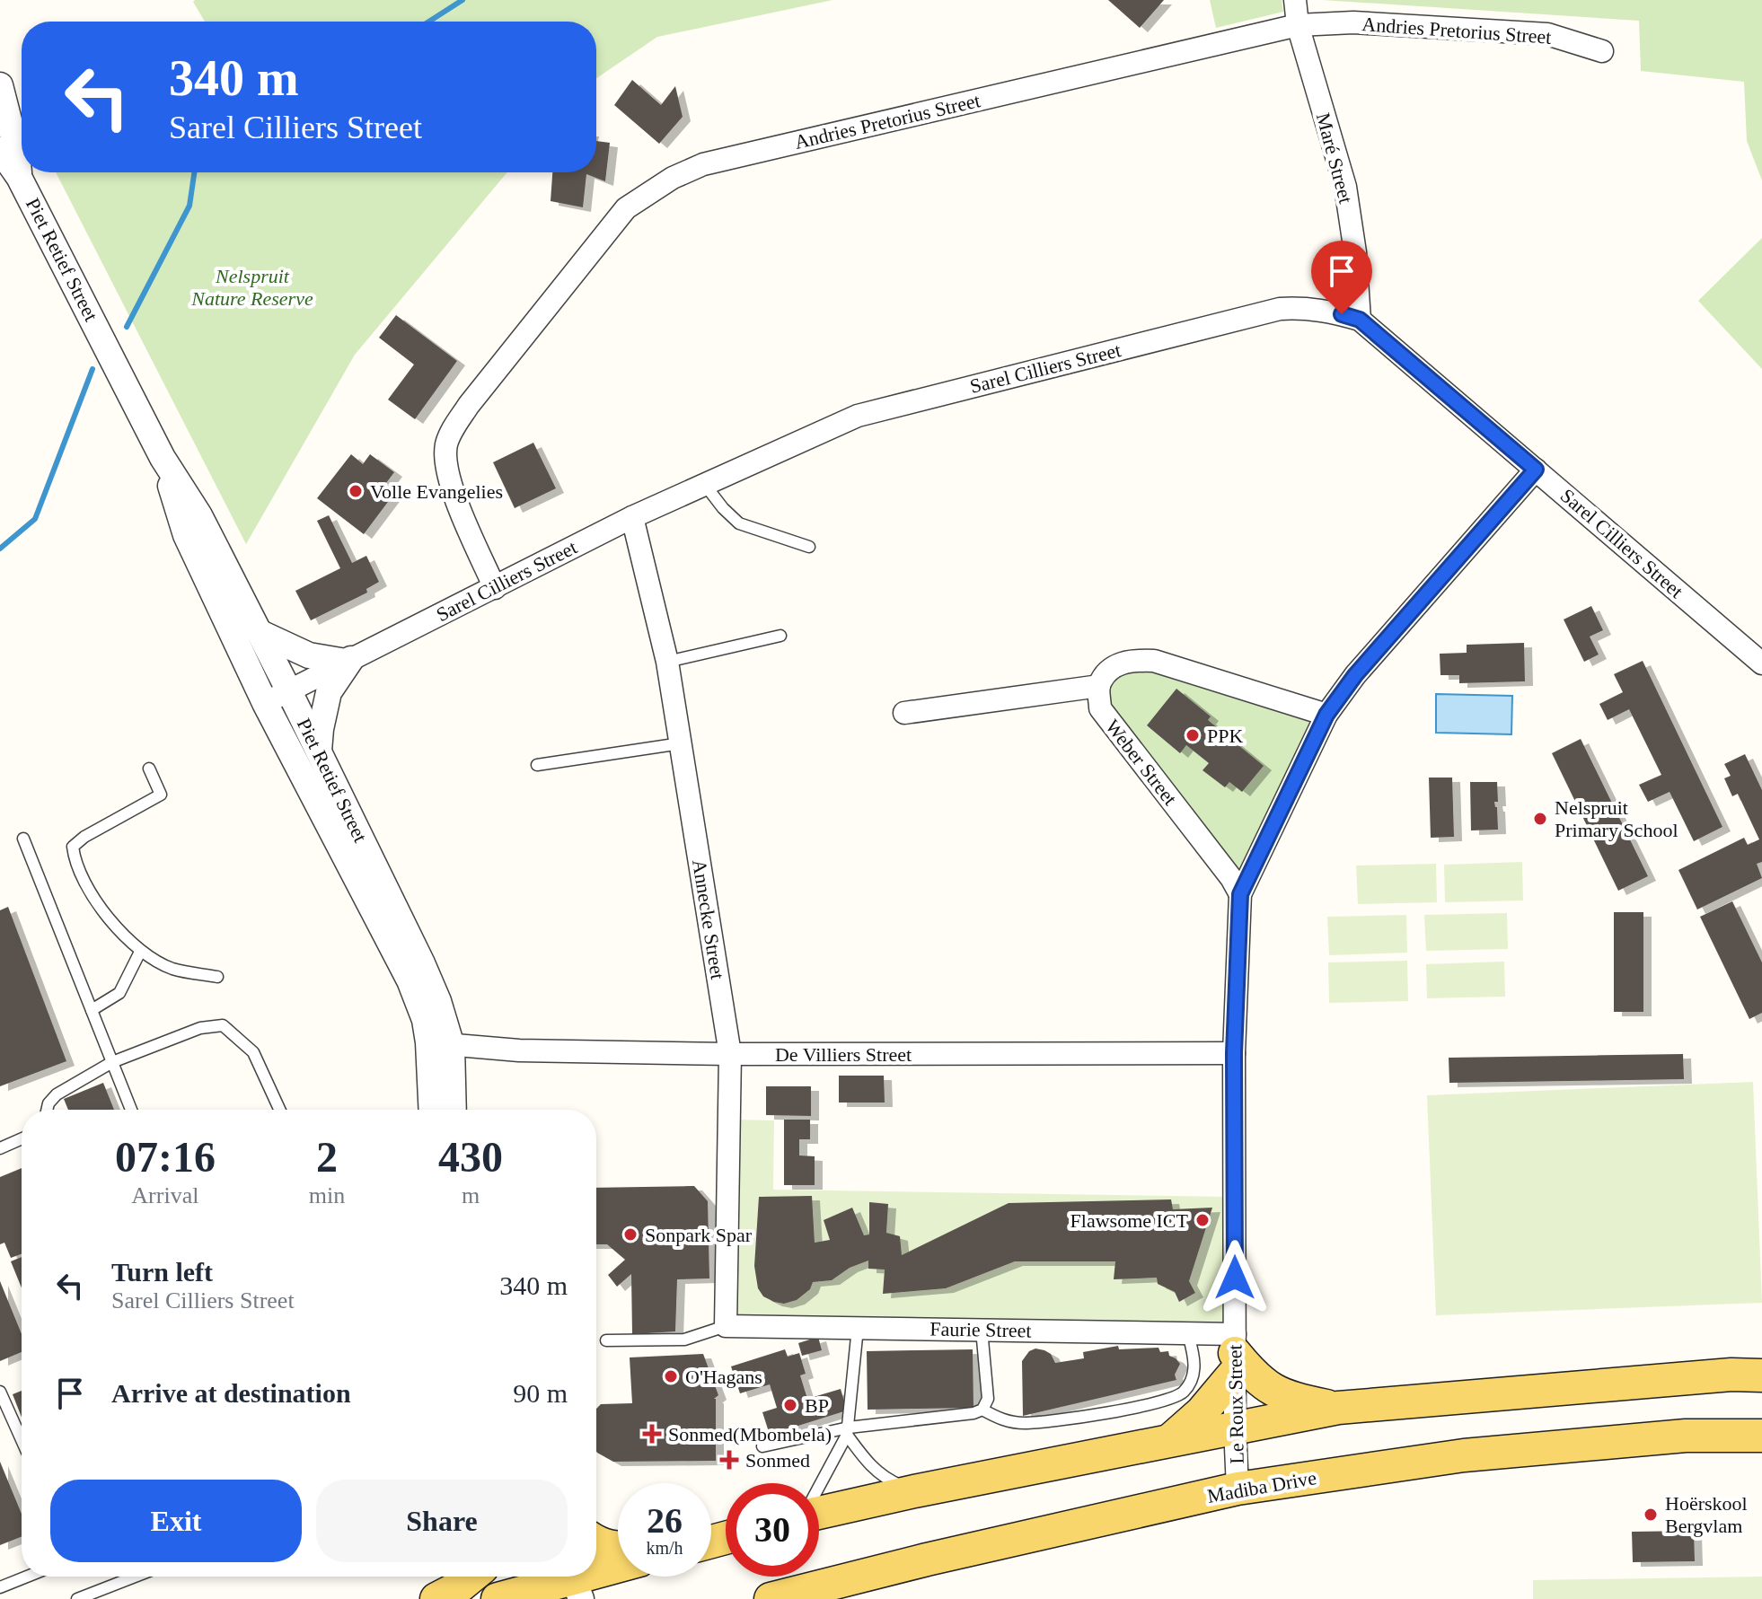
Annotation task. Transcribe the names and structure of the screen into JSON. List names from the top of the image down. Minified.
{"streets":{"main road":["Madiba Drive"],"street":["Andries Pretorius Street","Maré Street","Piet Retief Street","Sarel Cilliers Street","Weber Street","Annecke Street","De Villiers Street","Faurie Street","Le Roux Street"]},"crossings":[["Andries Pretorius Street","Maré Street"],["Andries Pretorius Street","Sarel Cilliers Street"],["Maré Street","Sarel Cilliers Street"],["Piet Retief Street","Sarel Cilliers Street"],["Piet Retief Street","De Villiers Street"],["Sarel Cilliers Street","Annecke Street"],["Sarel Cilliers Street","Le Roux Street"],["Weber Street","Le Roux Street"],["Annecke Street","De Villiers Street"],["Annecke Street","Faurie Street"],["De Villiers Street","Le Roux Street"],["Faurie Street","Le Roux Street"],["Le Roux Street","Madiba Drive"]],"parks":["Nelspruit Nature Reserve"],"places":{"other":["Volle Evangelies","PPK","Nelspruit Primary School","Flawsome ICT","Sonpark Spar","O'Hagans","BP","Hoërskool Bergvlam"],"health":["Sonmed(Mbombela)","Sonmed"]},"page":{"turn":["340 m","Sarel Cilliers Street"],"eta":["07:16","Arrival","2","min","430","m"],"list":[{"name":"Turn left","note":"Sarel Cilliers Street","value":"340 m"},{"name":"Arrive at destination","value":"90 m"}],"buttons":["Exit","Share"],"speed":"26 km/h","limit":"30"}}
